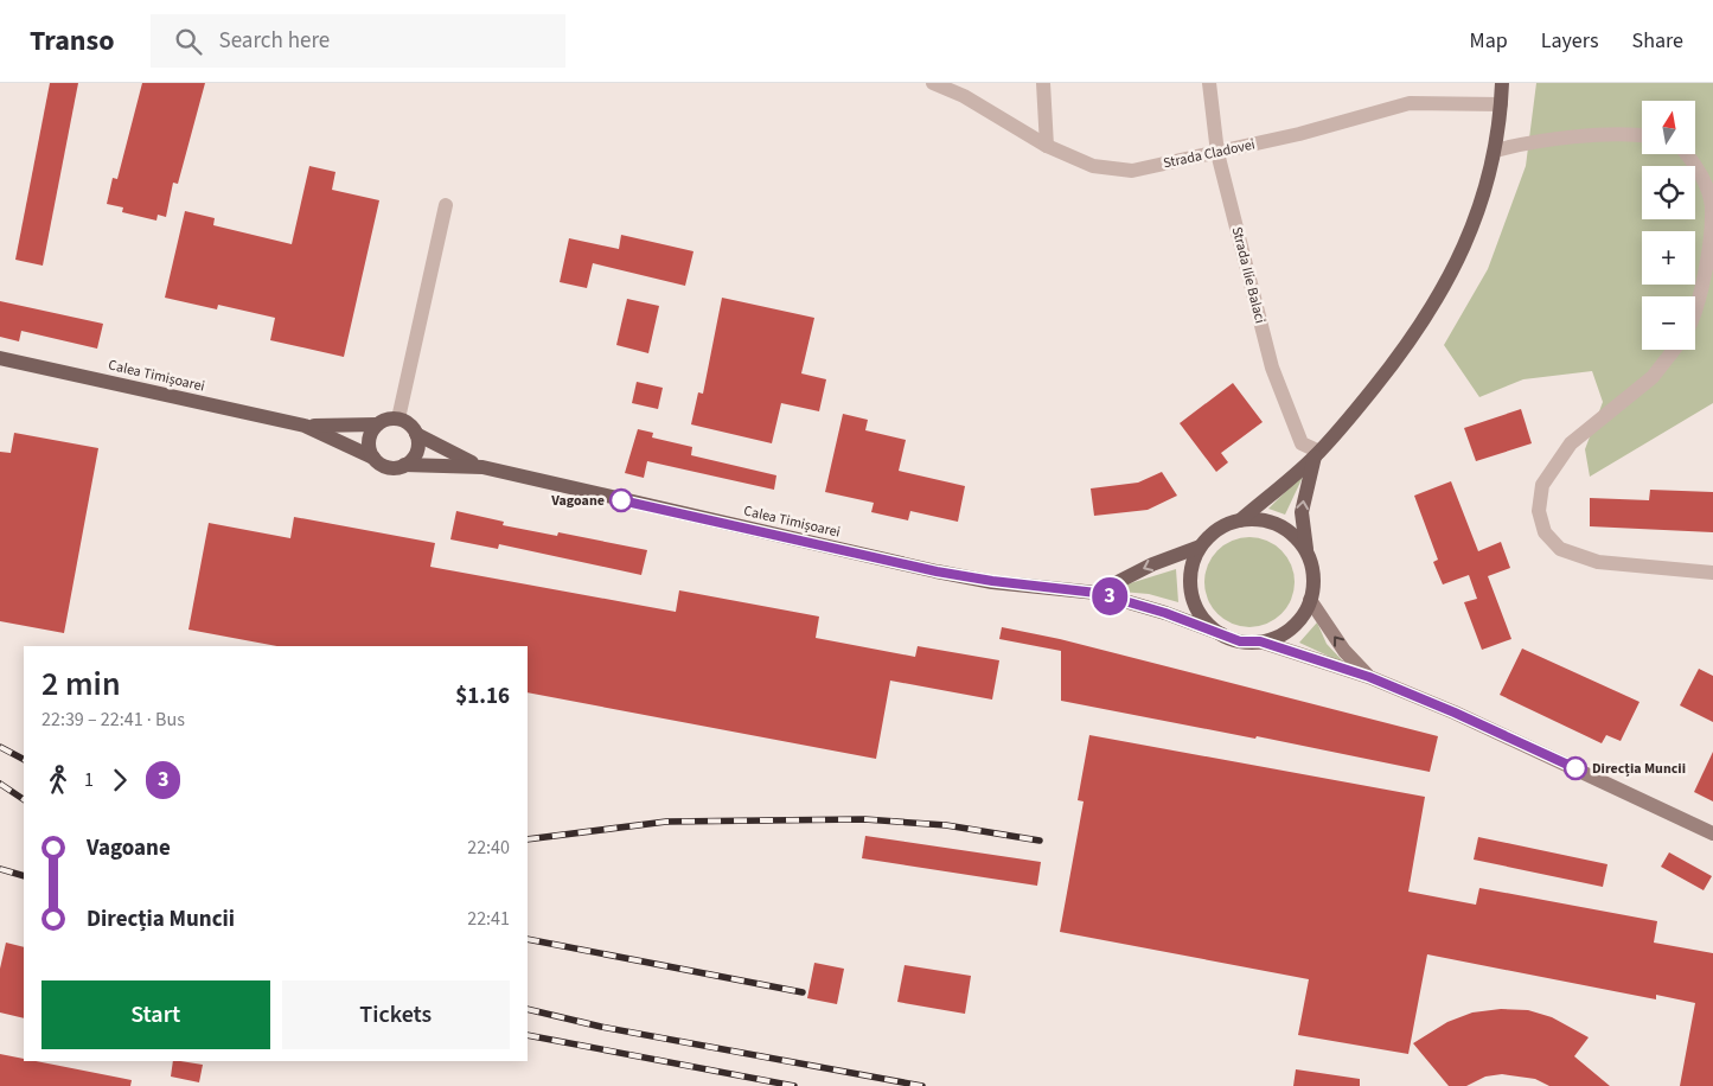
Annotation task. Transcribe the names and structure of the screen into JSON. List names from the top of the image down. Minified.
{"streets":{"main road":["Calea Timișoarei"],"street":["Strada Cladovei","Strada Ilie Balaci"]},"crossings":[["Strada Cladovei","Strada Ilie Balaci"]],"places":["Vagoane","Direcția Muncii"],"lines":["bus line 3"],"north":"top","page":{"header":"Transo","search":"Search here","nav":["Map","Layers","Share"],"on_map":"3","map_buttons":["+","−"],"heading":["2 min","22:39 – 22:41 · Bus","$1.16"],"legs":["1","3"],"list":[{"name":"Vagoane","value":"22:40"},{"name":"Direcția Muncii","value":"22:41"}],"buttons":["Start","Tickets"]}}
